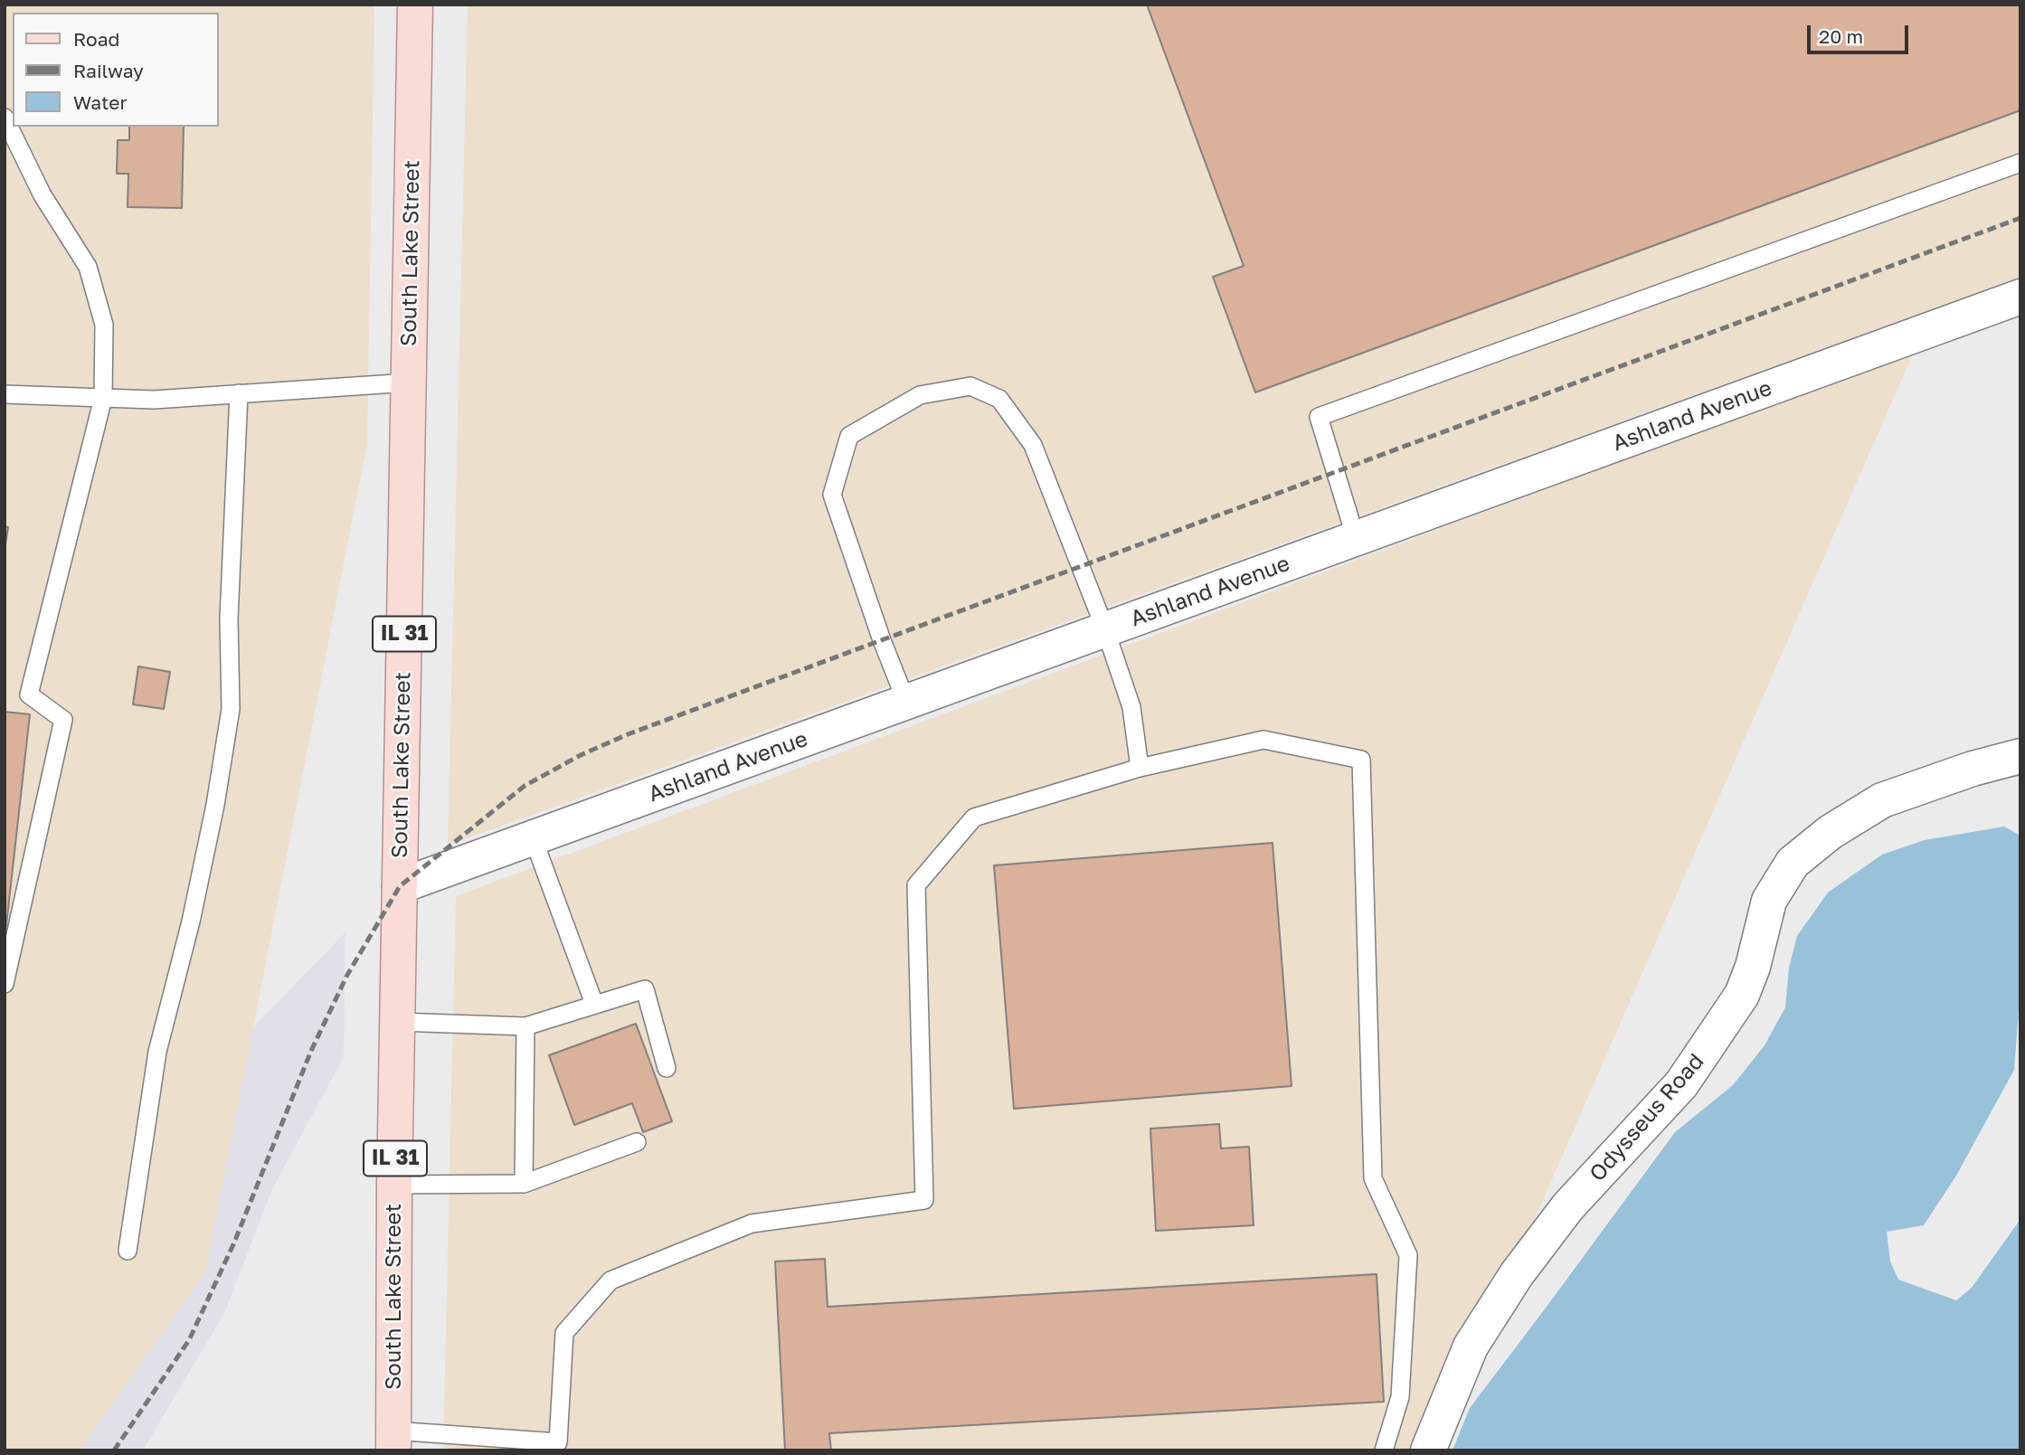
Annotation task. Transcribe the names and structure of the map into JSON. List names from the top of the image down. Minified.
{"streets":{"main road":["South Lake Street","IL 31"],"street":["Ashland Avenue","Odysseus Road"]},"crossings":[["South Lake Street","Ashland Avenue"]],"legend":["Road","Railway","Water"],"scale_bar":"20 m"}
